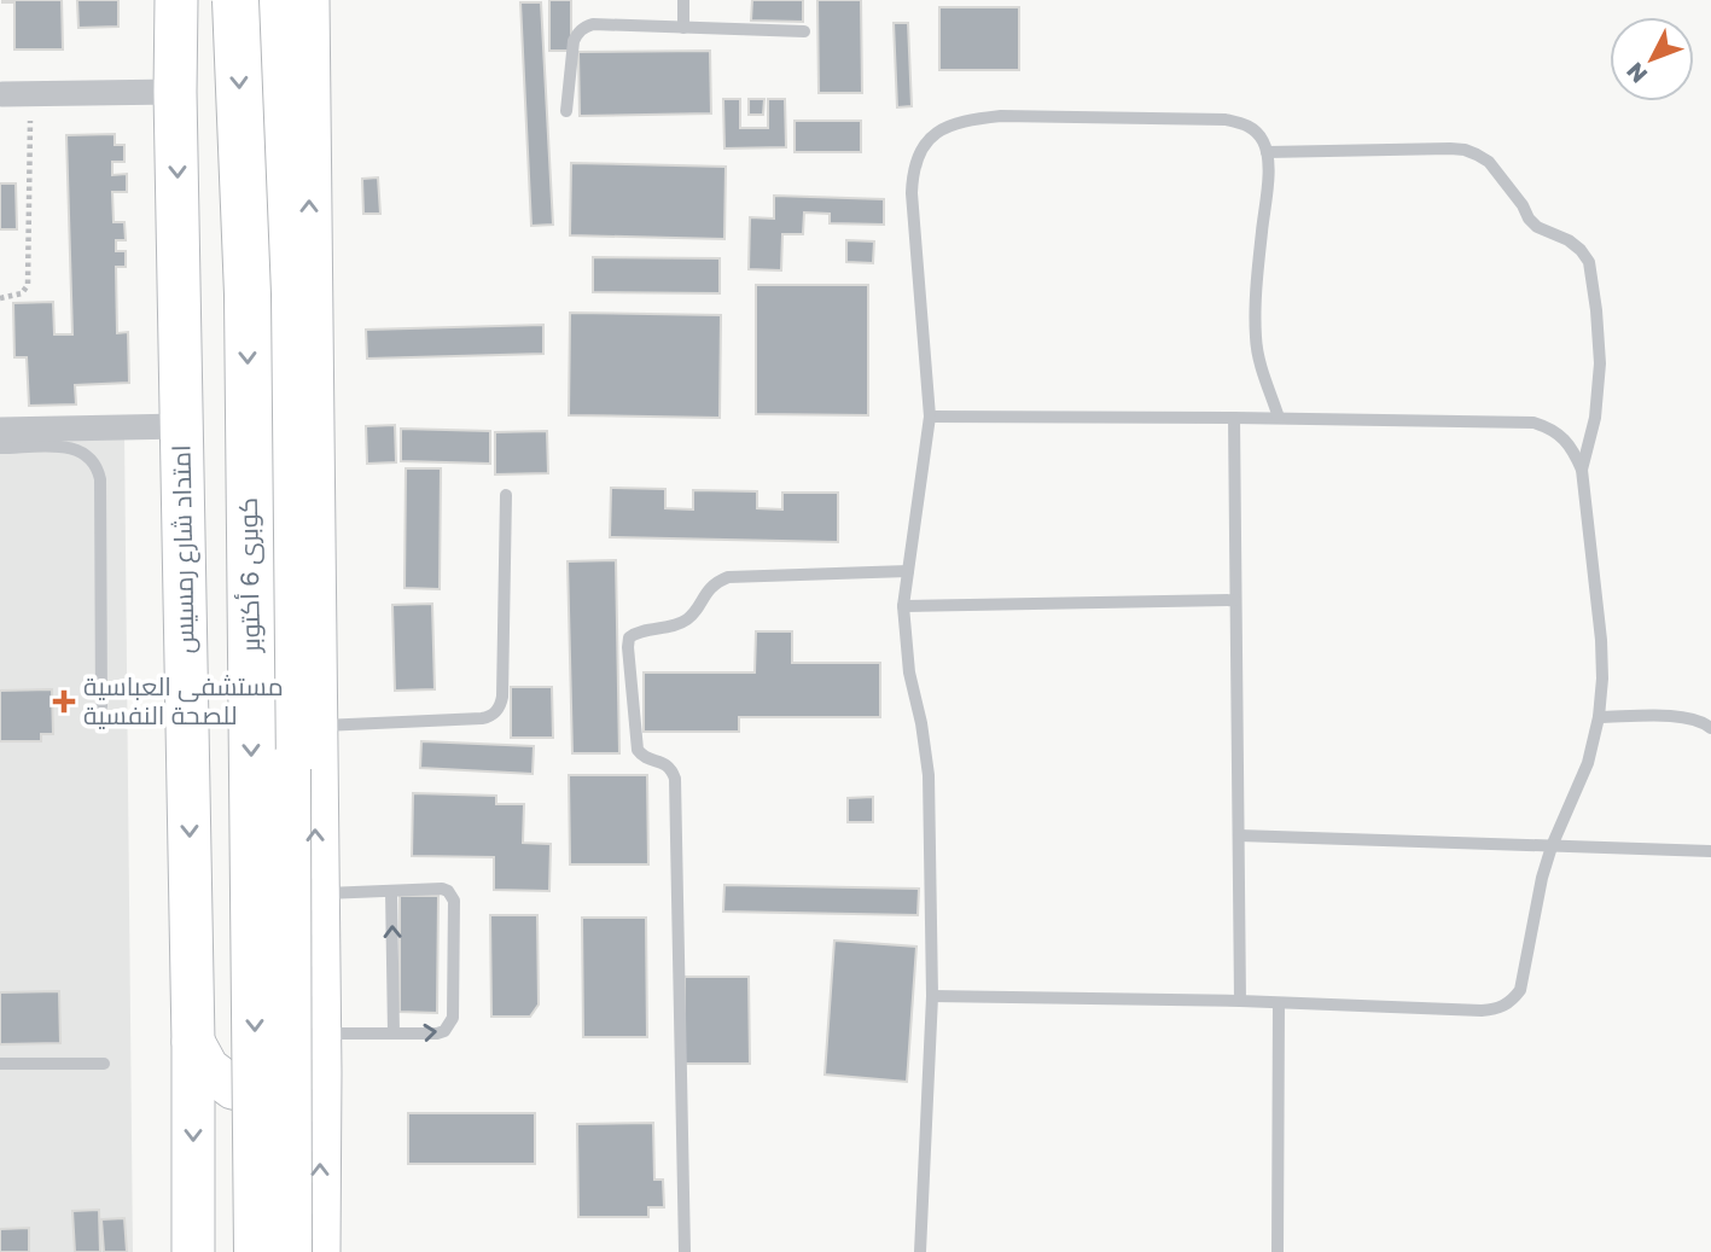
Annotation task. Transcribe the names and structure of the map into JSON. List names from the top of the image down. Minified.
{"streets":{"highway":["كوبرى 6 أكتوبر"],"main road":["امتداد شارع رمسيس"]},"places":{"health":["مستشفى العباسية للصحة النفسية"]},"north":"bottom left"}
